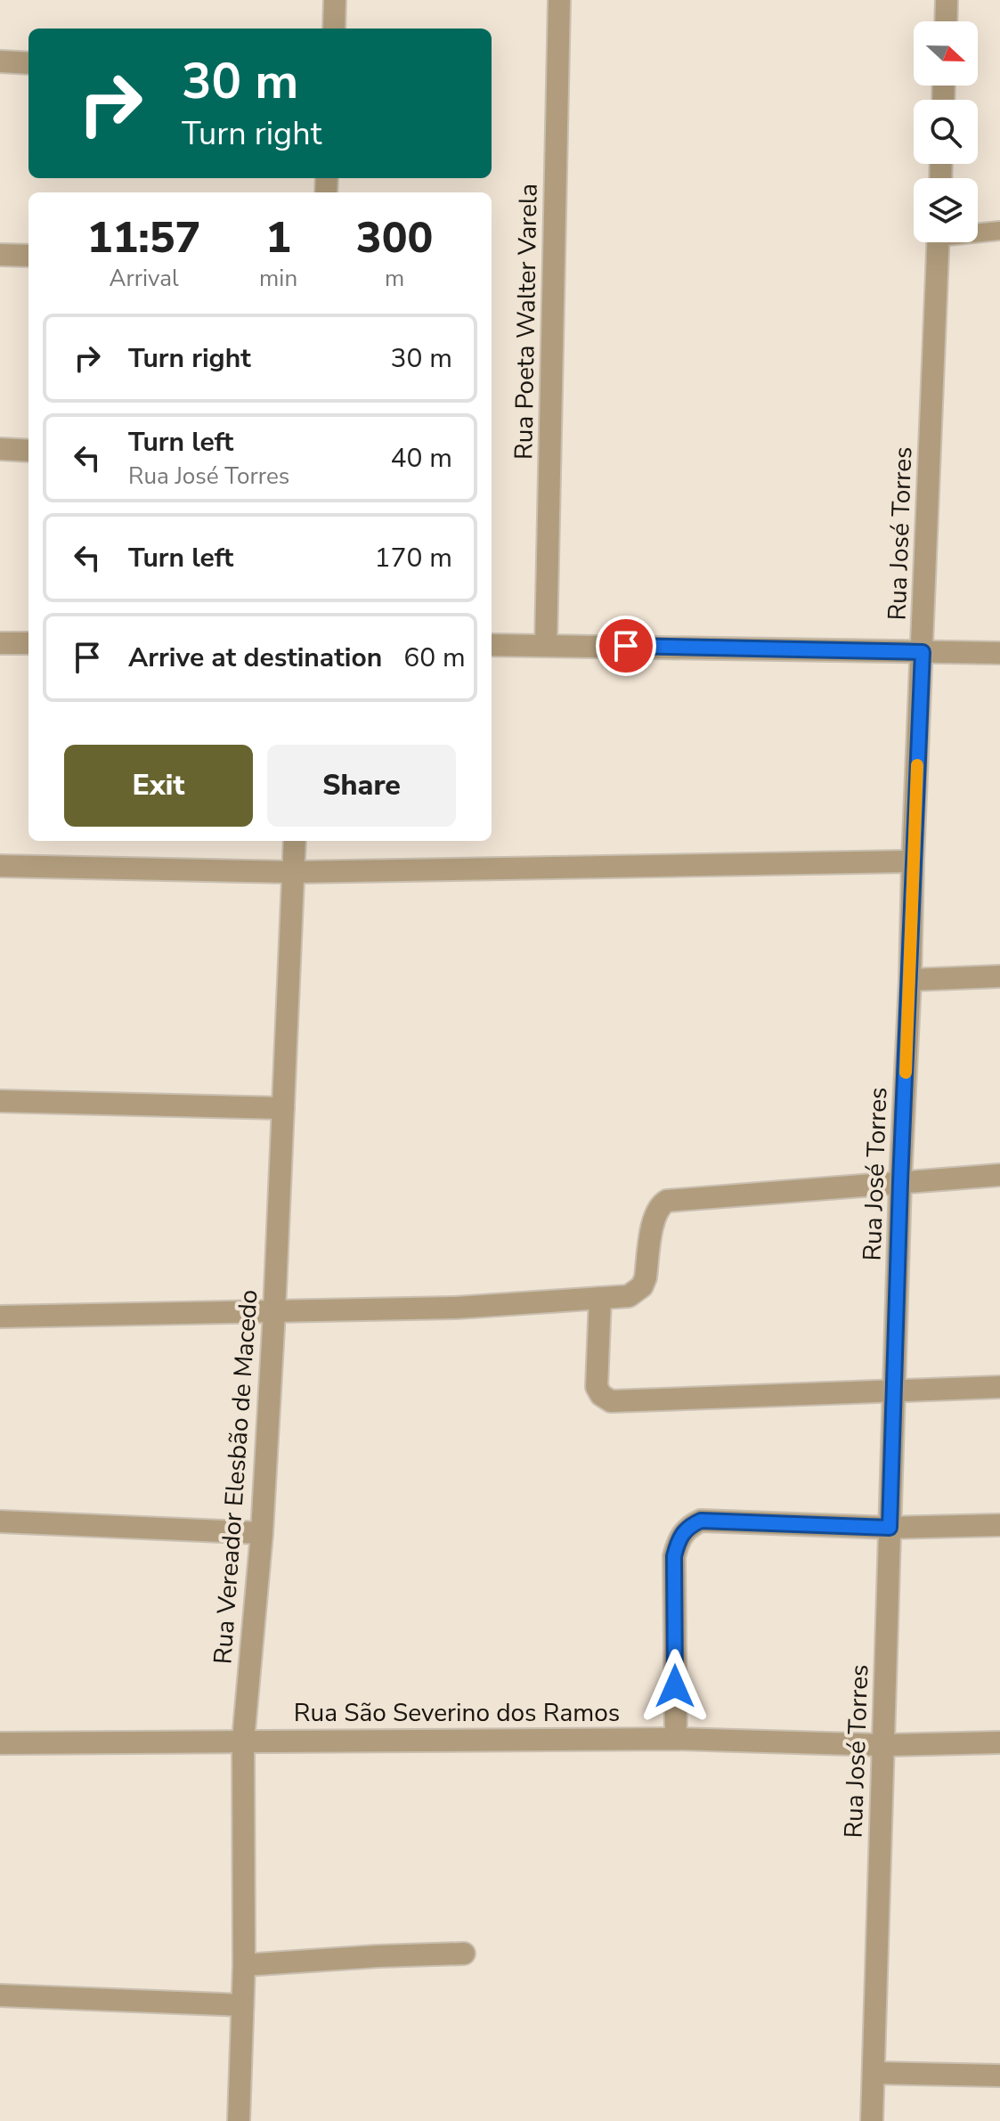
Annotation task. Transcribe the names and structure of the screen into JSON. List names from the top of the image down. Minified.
{"streets":{"street":["Rua Poeta Walter Varela","Rua José Torres","Rua Vereador Elesbão de Macedo","Rua São Severino dos Ramos"]},"crossings":[["Rua José Torres","Rua São Severino dos Ramos"],["Rua Vereador Elesbão de Macedo","Rua São Severino dos Ramos"]],"north":"right","page":{"turn":["30 m","Turn right"],"eta":["11:57","Arrival","1","min","300","m"],"list":[{"name":"Turn right","value":"30 m"},{"name":"Turn left","note":"Rua José Torres","value":"40 m"},{"name":"Turn left","value":"170 m"},{"name":"Arrive at destination","value":"60 m"}],"buttons":["Exit","Share"]}}
